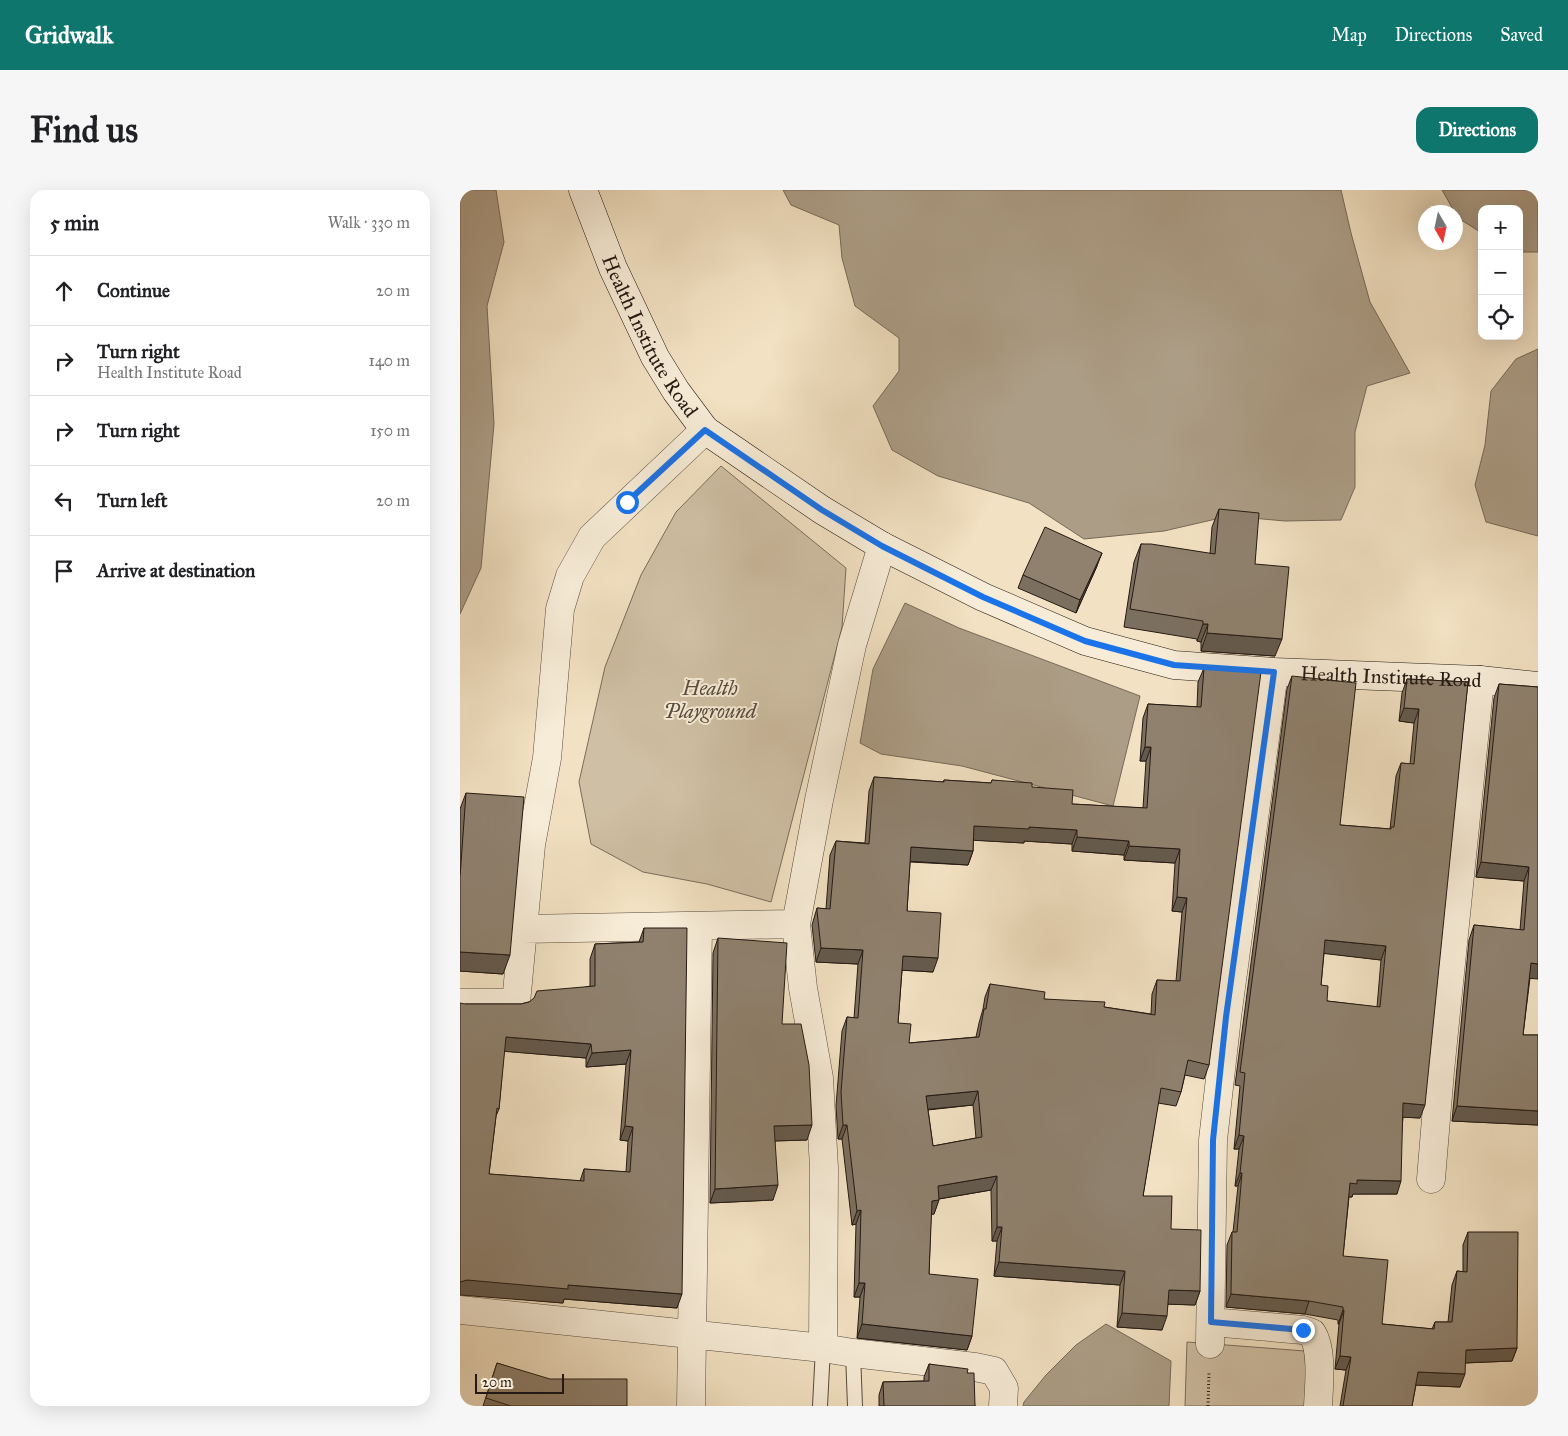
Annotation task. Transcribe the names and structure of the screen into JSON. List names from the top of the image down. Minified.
{"streets":{"street":["Health Institute Road"]},"parks":["Health Playground"],"scale_bar":"20 m","north":"bottom","page":{"header":"Gridwalk","nav":["Map","Directions","Saved"],"buttons":"Directions","title":"Find us","heading":["5 min","Walk · 330 m"],"map_buttons":["+","−"],"list":[["Continue","20 m"],["Turn right","Health Institute Road","140 m"],["Turn right","150 m"],["Turn left","20 m"],"Arrive at destination"],"scale":"20 m"}}
